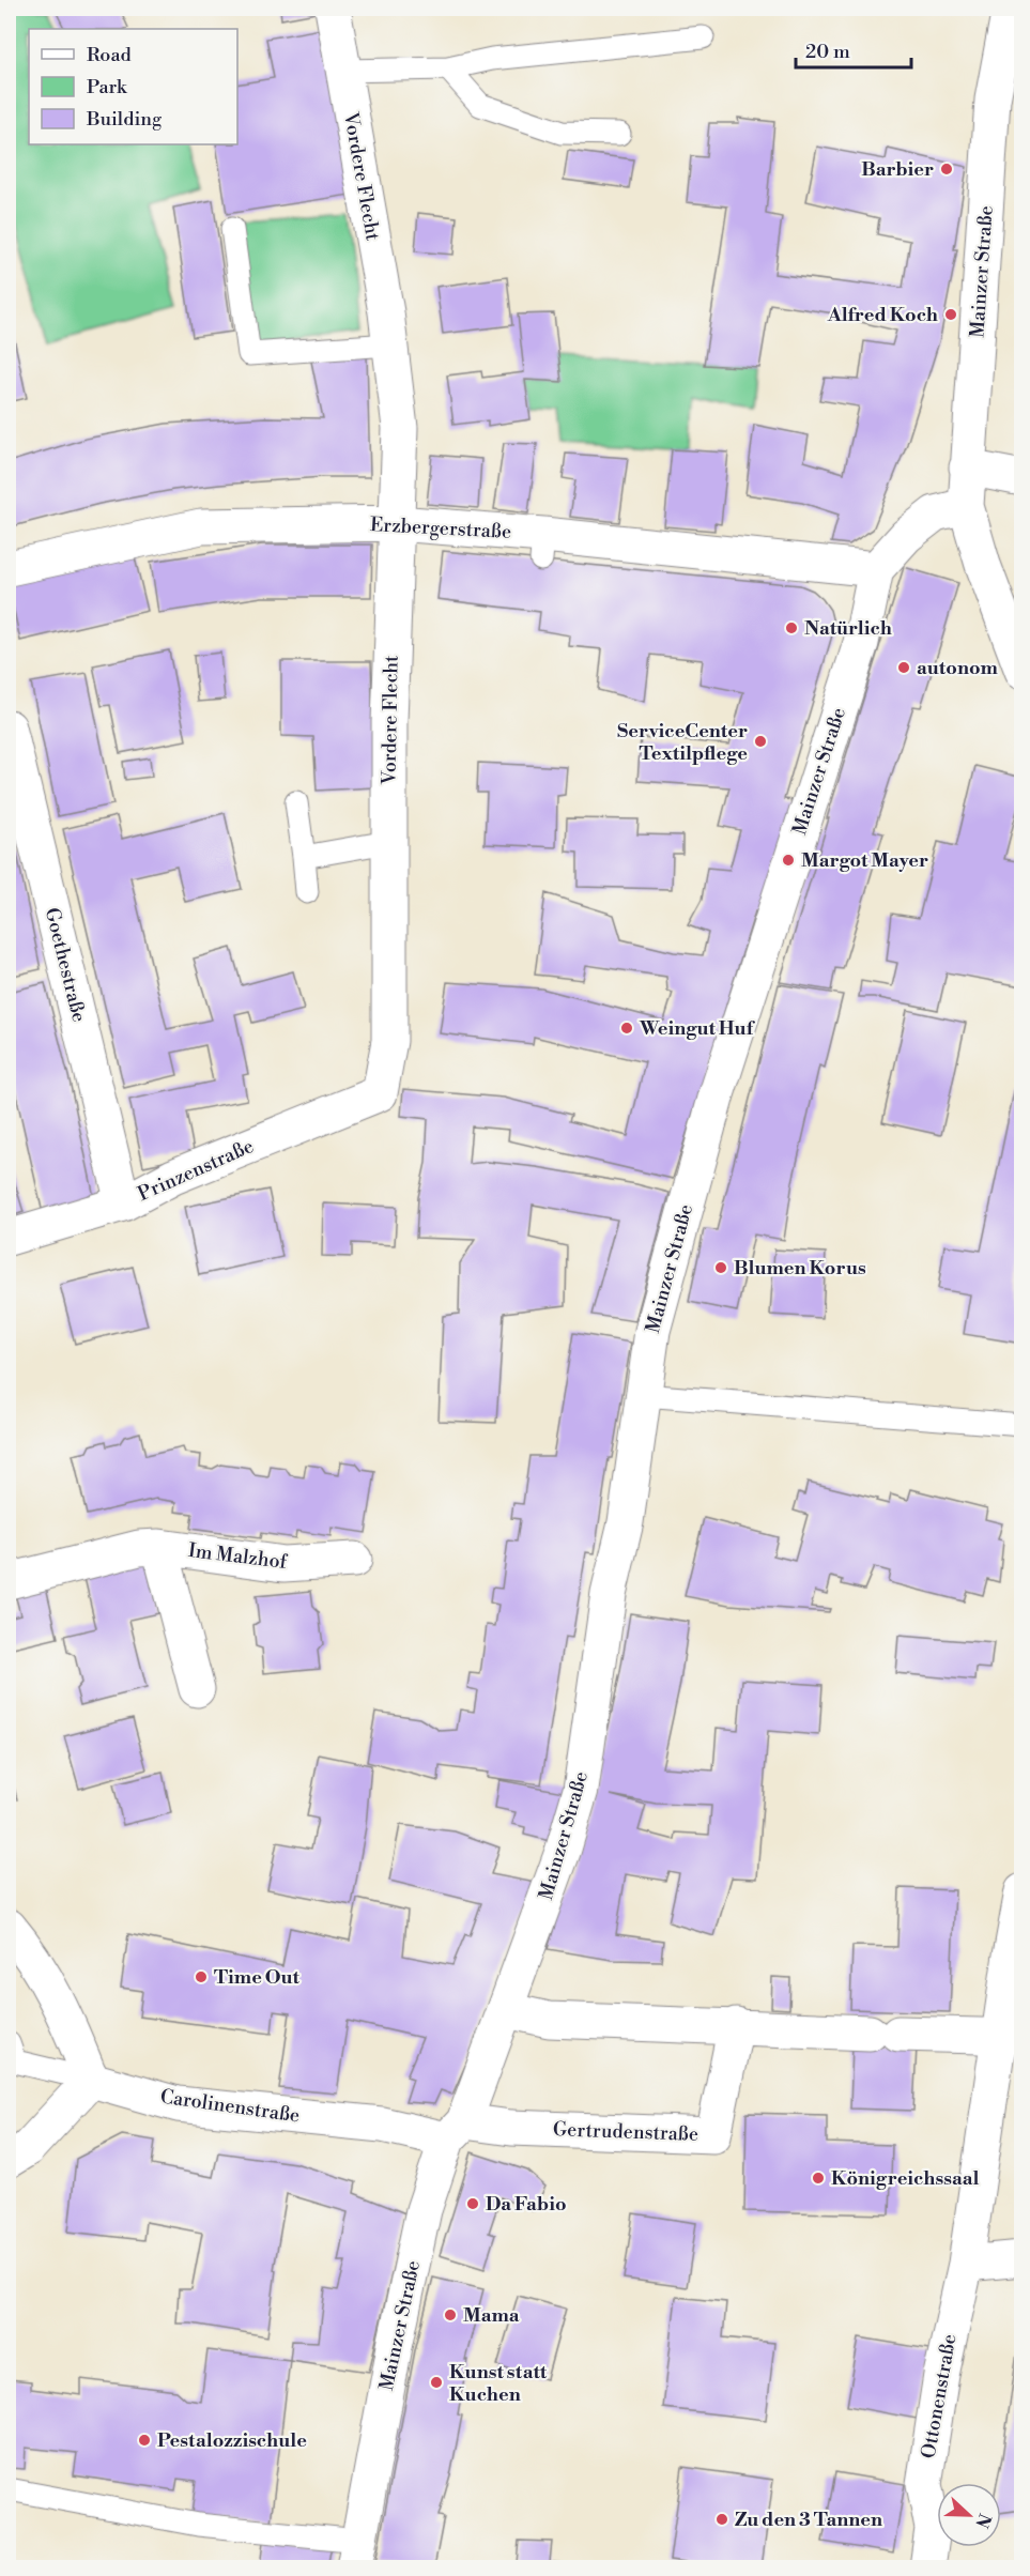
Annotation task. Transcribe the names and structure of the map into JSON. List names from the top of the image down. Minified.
{"streets":{"street":["Vordere Flecht","Mainzer Straße","Erzbergerstraße","Goethestraße","Prinzenstraße","Im Malzhof","Carolinenstraße","Gertrudenstraße","Ottonenstraße"]},"crossings":[["Vordere Flecht","Erzbergerstraße"],["Vordere Flecht","Prinzenstraße"],["Mainzer Straße","Erzbergerstraße"],["Mainzer Straße","Carolinenstraße"],["Mainzer Straße","Gertrudenstraße"],["Goethestraße","Prinzenstraße"],["Carolinenstraße","Gertrudenstraße"]],"places":["Barbier","Alfred Koch","Natürlich","autonom","ServiceCenter Textilpflege","Margot Mayer","Weingut Huf","Blumen Korus","Time Out","Königreichssaal","Da Fabio","Mama","Kunst statt Kuchen","Pestalozzischule","Zu den 3 Tannen"],"legend":["Road","Park","Building"],"scale_bar":"20 m","north":"right"}
